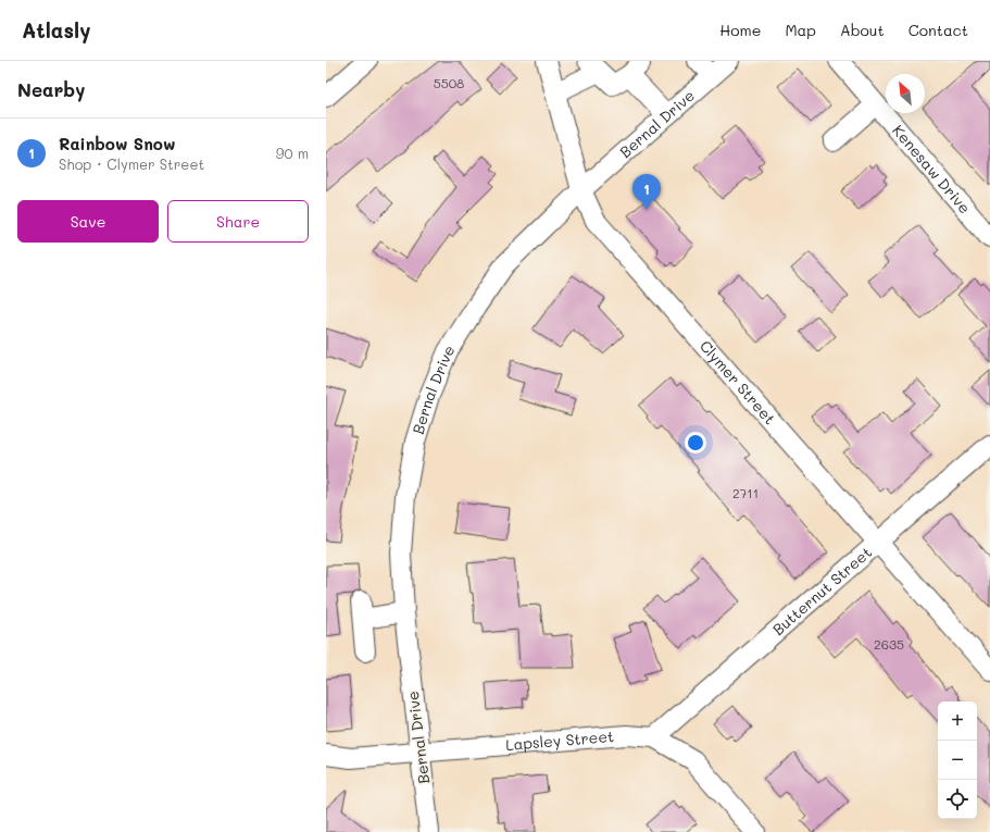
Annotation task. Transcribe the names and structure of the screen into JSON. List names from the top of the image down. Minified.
{"streets":{"street":["Bernal Drive","Kenesaw Drive","Clymer Street","Butternut Street","Lapsley Street"]},"crossings":[["Bernal Drive","Clymer Street"],["Bernal Drive","Lapsley Street"],["Clymer Street","Butternut Street"],["Butternut Street","Lapsley Street"]],"house_numbers":["5508","2711","2635"],"north":"top left","page":{"header":"Atlasly","nav":["Home","Map","About","Contact"],"heading":"Nearby","list":[{"mark":"1","name":"Rainbow Snow","note":"Shop · Clymer Street","value":"90 m"}],"pins":"1","buttons":["Save","Share"],"map_buttons":["+","−"]}}
